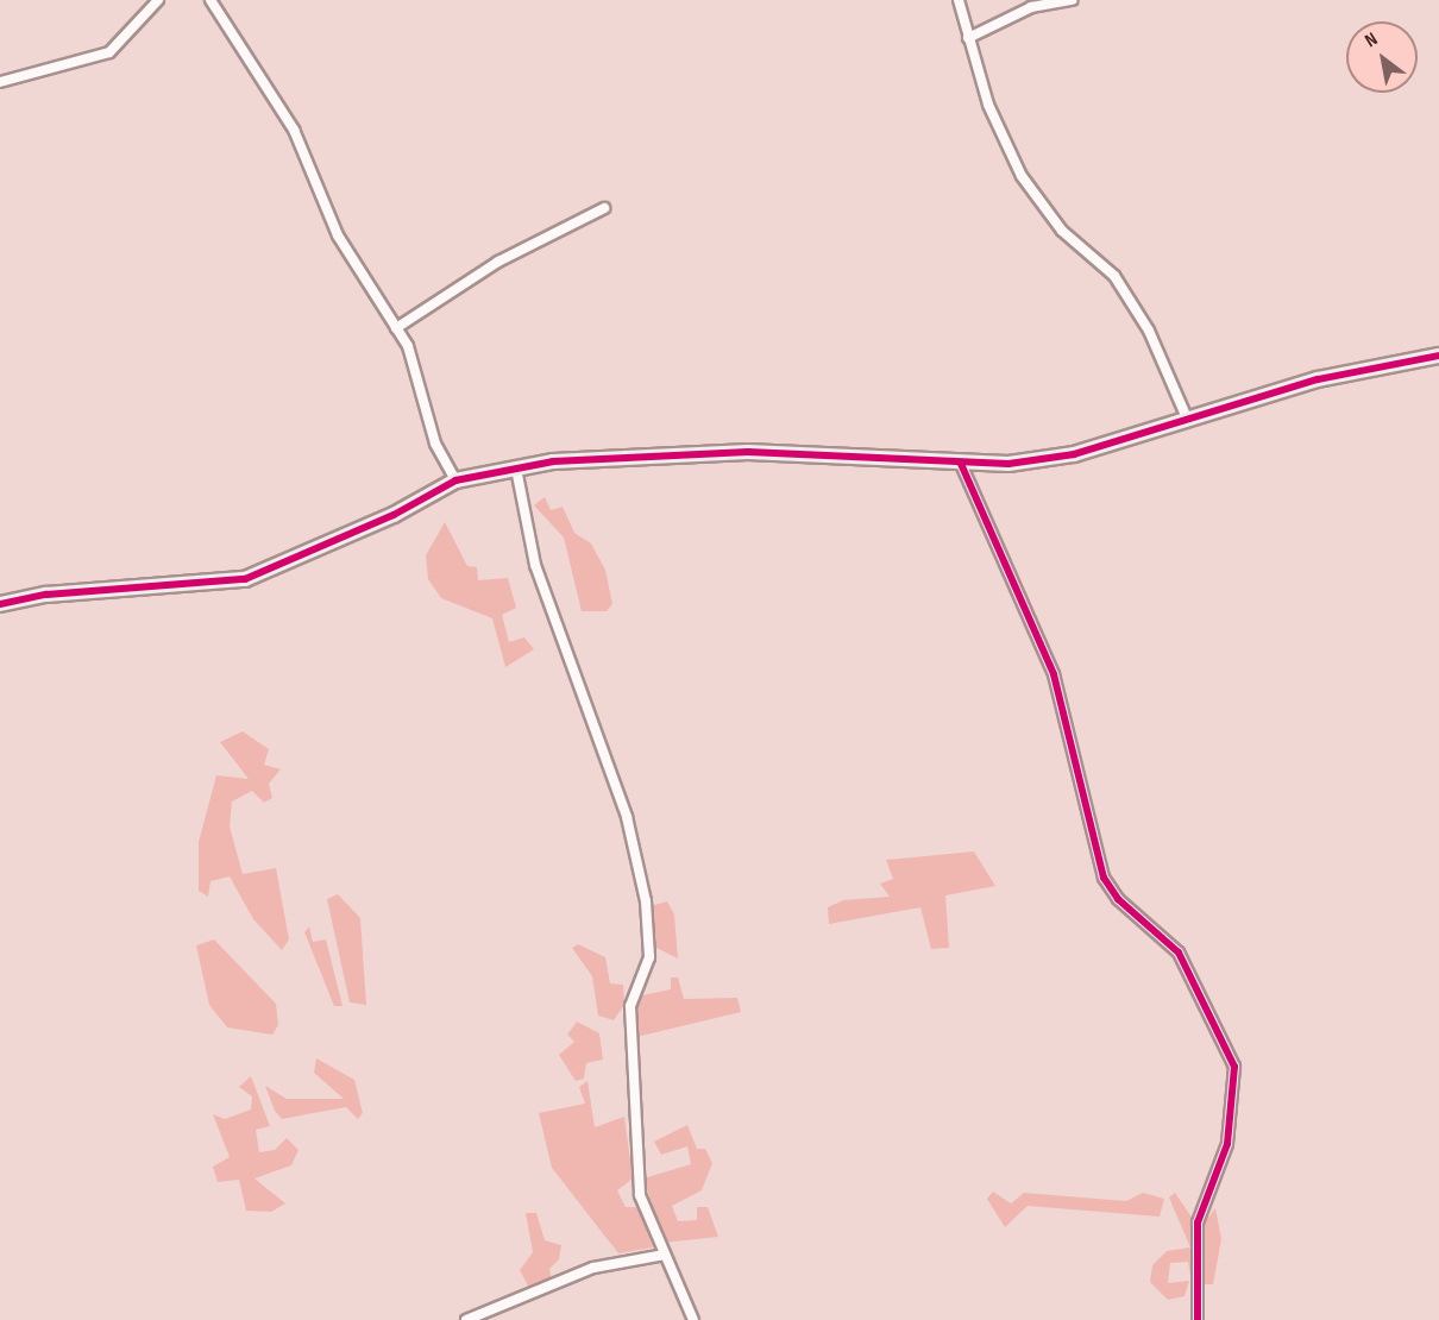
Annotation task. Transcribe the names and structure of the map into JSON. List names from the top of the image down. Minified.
{"north":"top left"}
